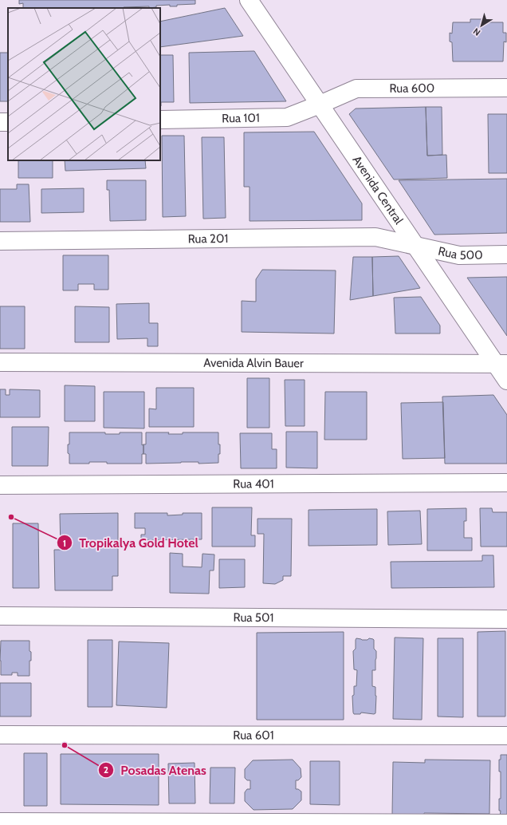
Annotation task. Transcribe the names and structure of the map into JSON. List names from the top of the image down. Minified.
{"streets":{"street":["Rua 600","Rua 101","Avenida Central","Rua 201","Rua 500","Avenida Alvin Bauer","Rua 401","Rua 501","Rua 601"]},"crossings":[["Rua 600","Rua 101"],["Rua 600","Avenida Central"],["Rua 101","Avenida Central"],["Avenida Central","Rua 201"],["Avenida Central","Rua 500"],["Avenida Central","Avenida Alvin Bauer"],["Rua 201","Rua 500"]],"places":["Tropikalya Gold Hotel","Posadas Atenas"],"north":"bottom left"}
